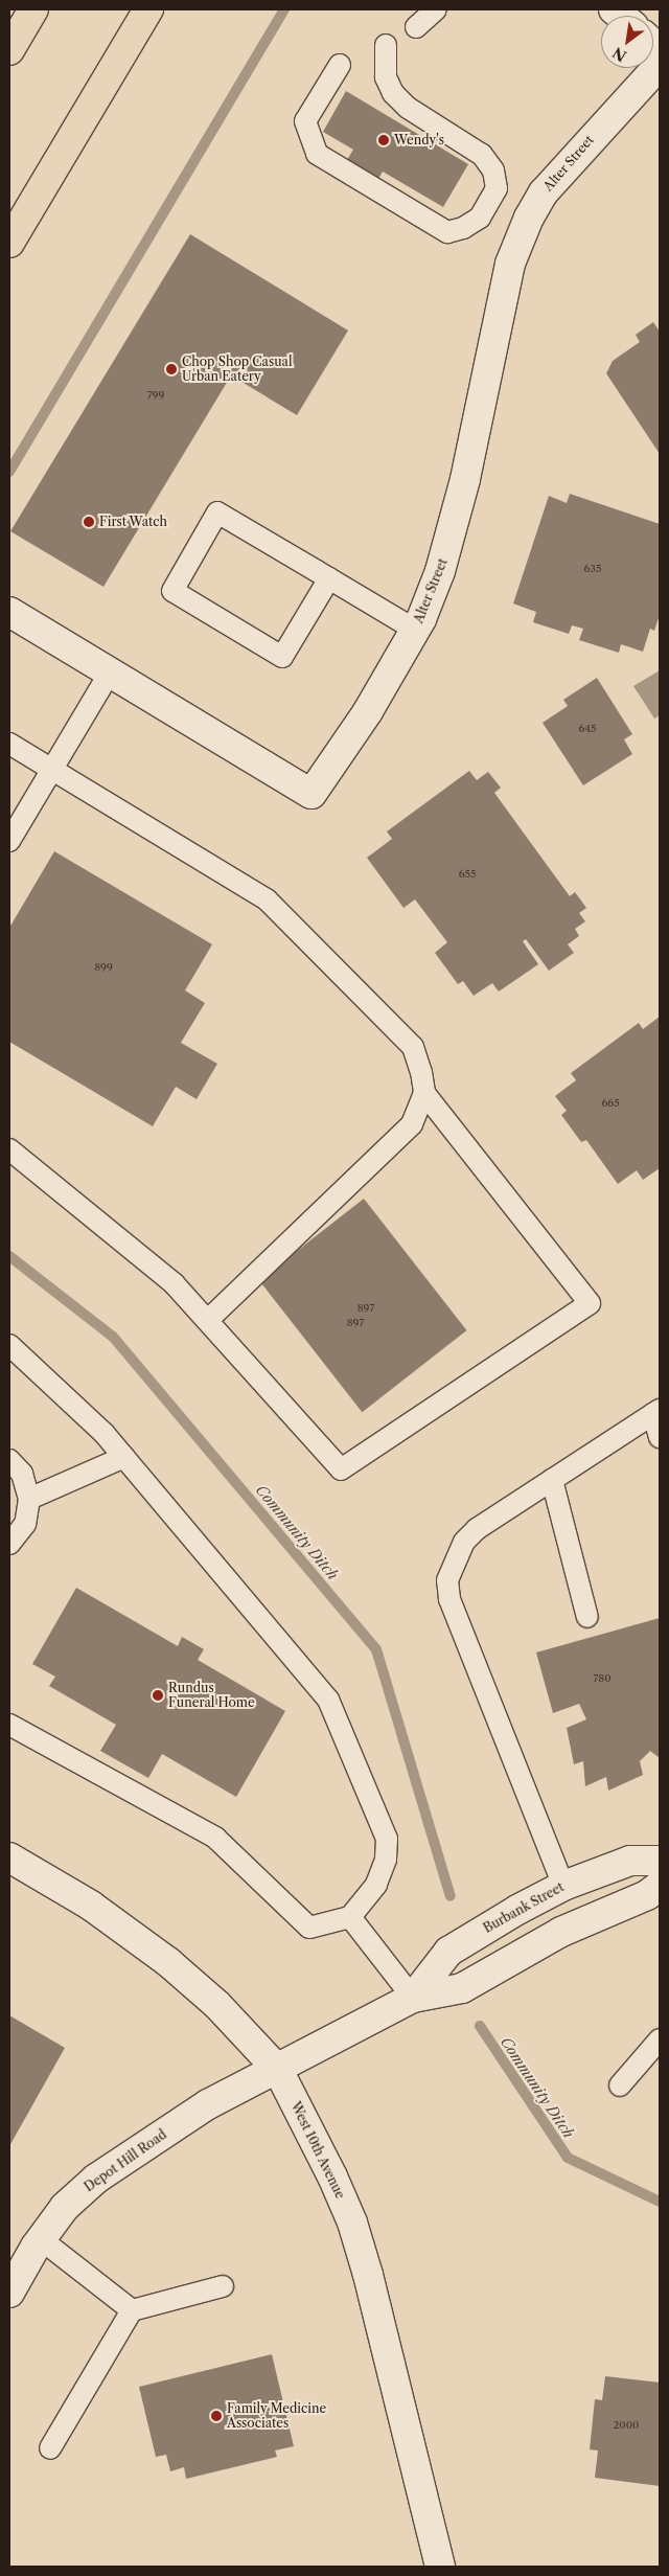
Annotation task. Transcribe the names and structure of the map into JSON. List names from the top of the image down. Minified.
{"streets":{"street":["Alter Street","Burbank Street","West 10th Avenue","Depot Hill Road"]},"crossings":[["Burbank Street","West 10th Avenue"],["Burbank Street","Depot Hill Road"],["West 10th Avenue","Depot Hill Road"]],"water":["Community Ditch"],"places":["Wendy's","Chop Shop Casual Urban Eatery","First Watch","Rundus Funeral Home","Family Medicine Associates"],"house_numbers":["799","635","645","655","899","665","897","897","780","2000"],"north":"bottom left"}
